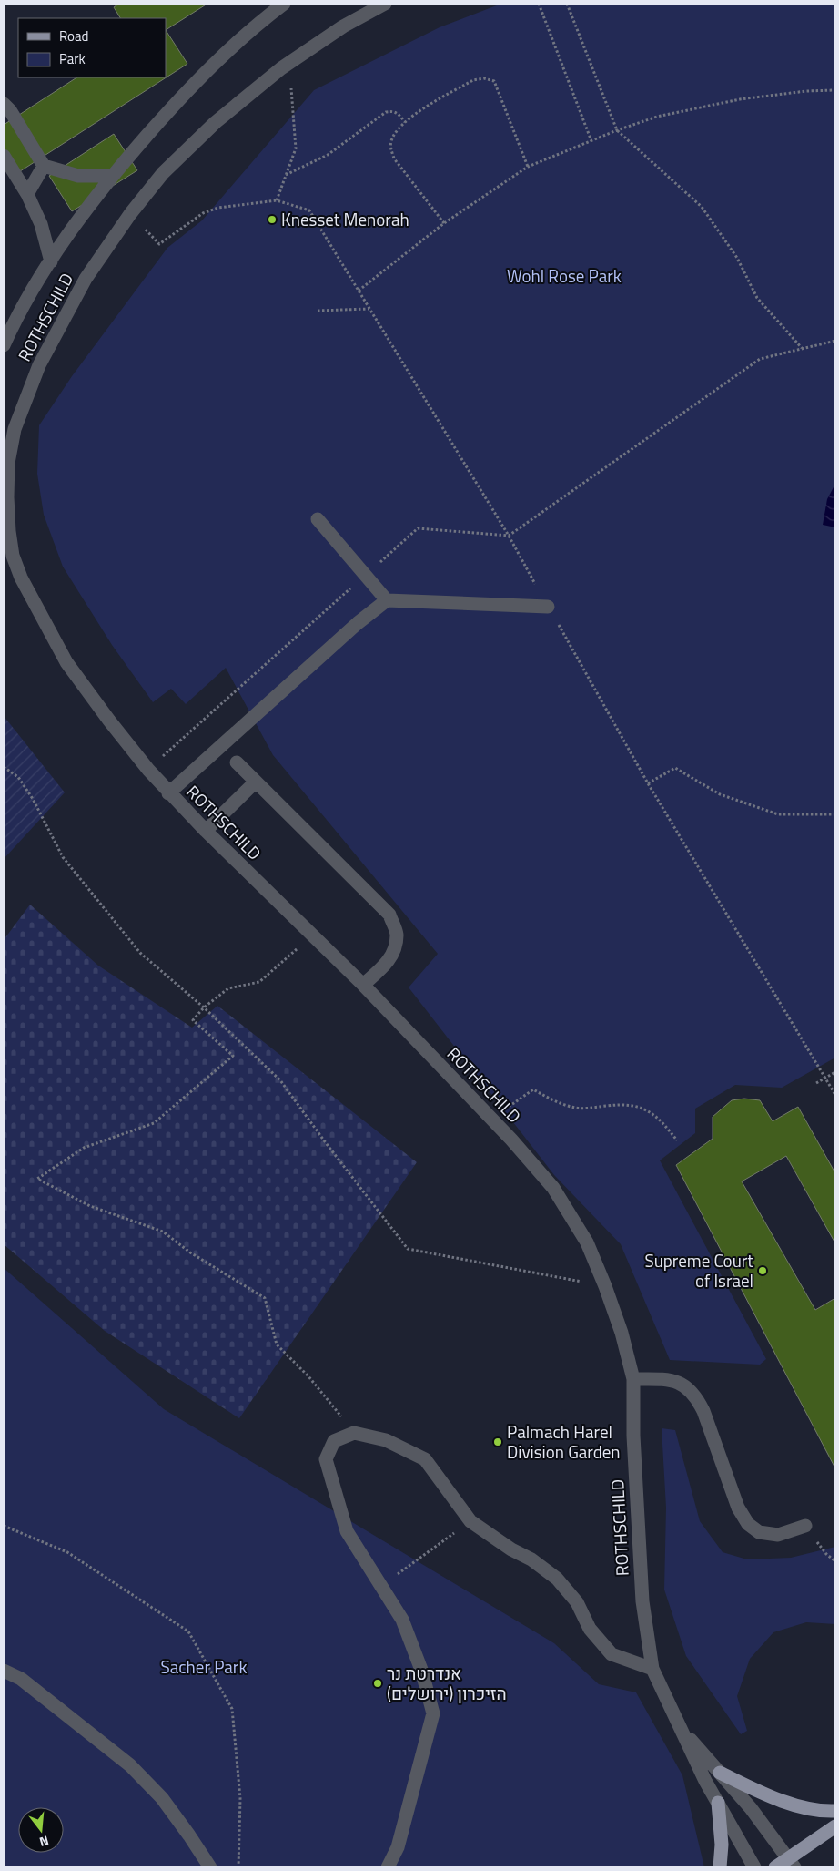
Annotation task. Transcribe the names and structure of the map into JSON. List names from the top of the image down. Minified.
{"streets":{"street":["ROTHSCHILD"]},"parks":["Wohl Rose Park","Sacher Park"],"places":["Knesset Menorah","Supreme Court of Israel","Palmach Harel Division Garden","אנדרטת נר הזיכרון (ירושלים)"],"legend":["Road","Park"],"north":"bottom"}
